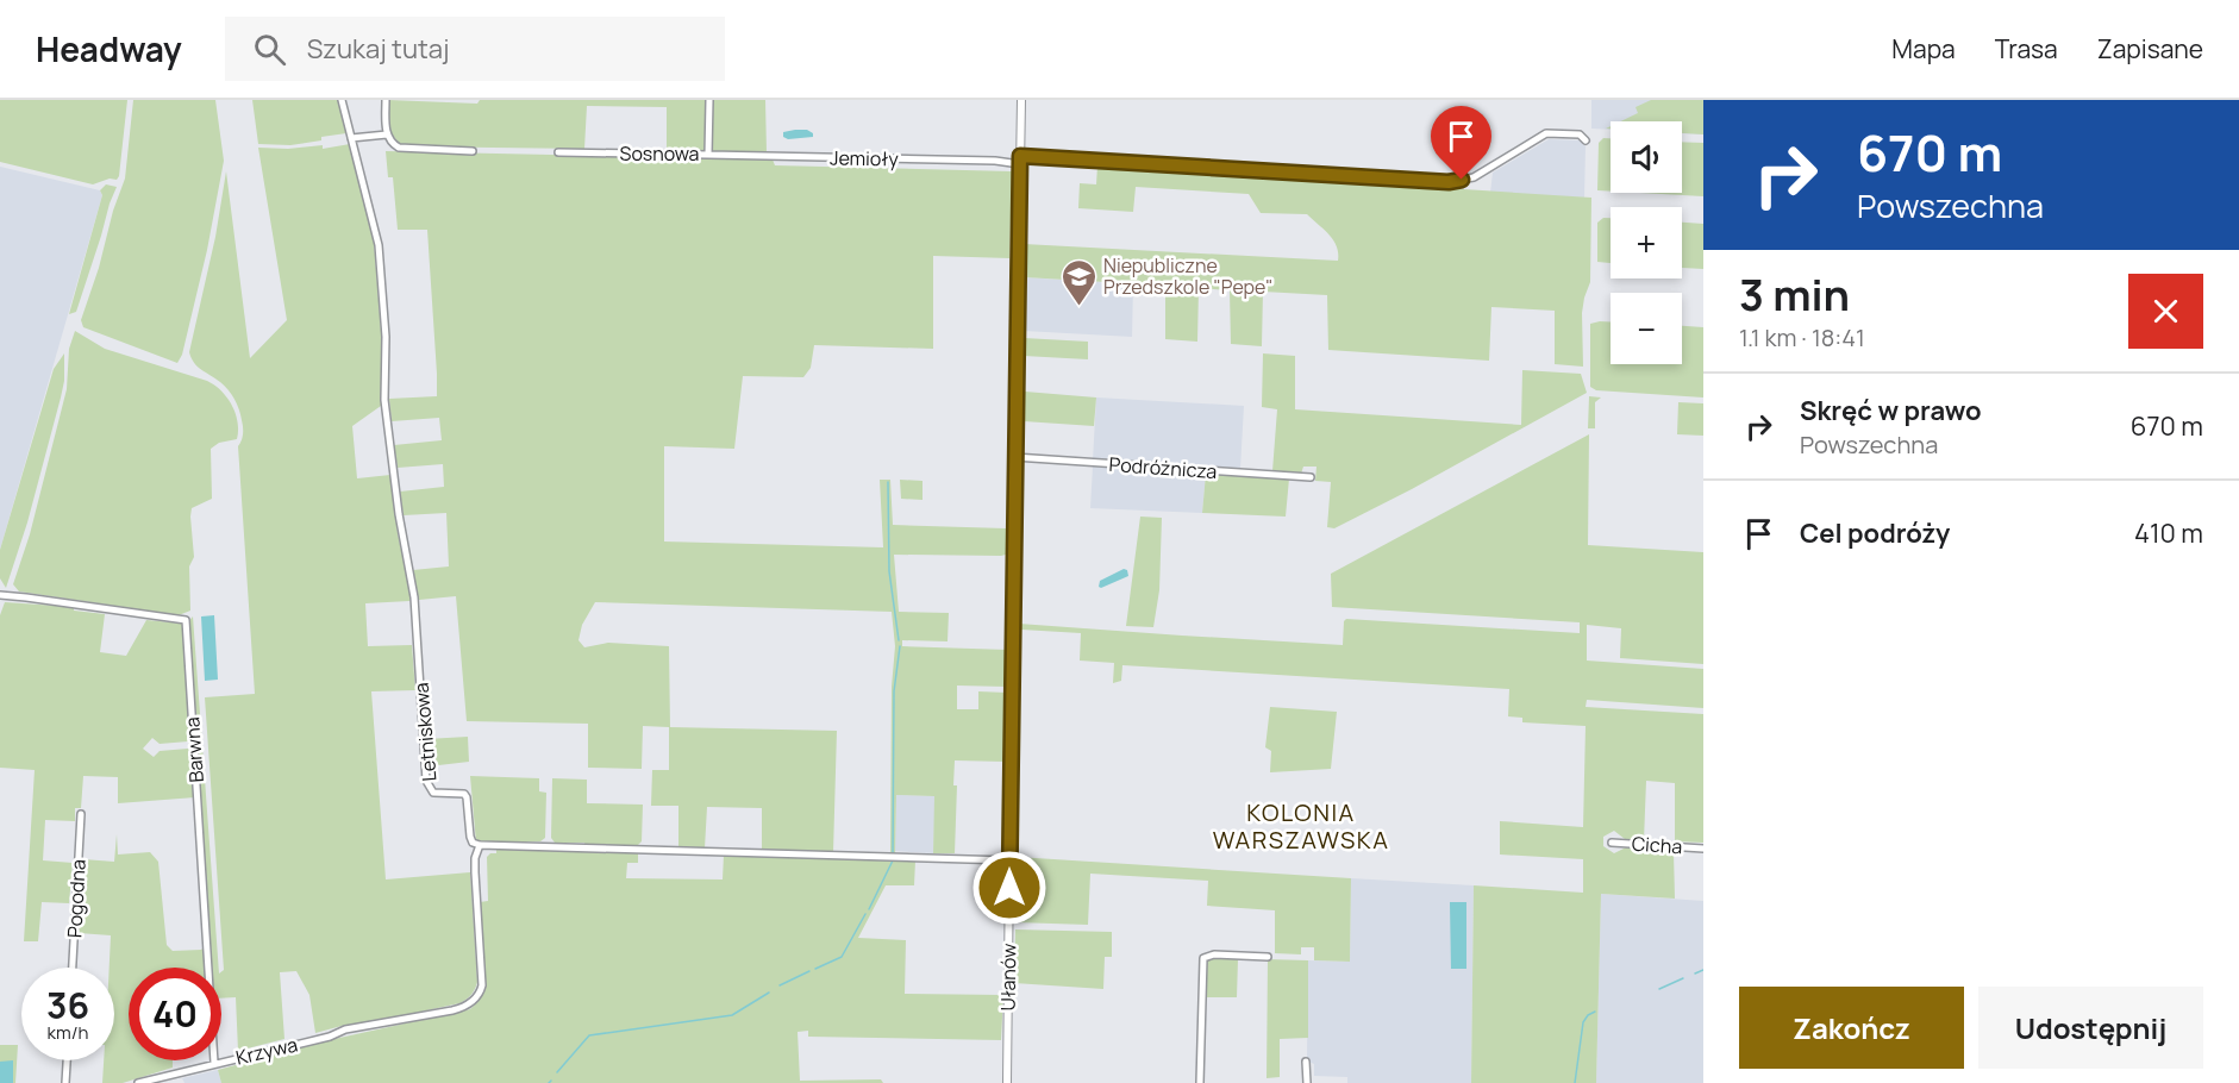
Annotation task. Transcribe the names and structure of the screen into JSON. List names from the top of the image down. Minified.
{"streets":{"street":["Sosnowa","Jemioły","Podróżnicza","Letniskowa","Barwna","Cicha","Pogodna","Ułanów","Krzywa"]},"crossings":[["Sosnowa","Jemioły"],["Jemioły","Ułanów"],["Podróżnicza","Ułanów"],["Letniskowa","Krzywa"],["Barwna","Krzywa"]],"districts":["KOLONIA WARSZAWSKA"],"places":{"school or university":["Niepubliczne Przedszkole \"Pepe\""]},"page":{"header":"Headway","search":"Szukaj tutaj","nav":["Mapa","Trasa","Zapisane"],"turn":["670 m","Powszechna"],"map_buttons":["+","−"],"heading":["3 min","1.1 km · 18:41"],"list":[{"name":"Skręć w prawo","note":"Powszechna","value":"670 m"},{"name":"Cel podróży","value":"410 m"}],"speed":"36 km/h","limit":"40","buttons":["Zakończ","Udostępnij"]}}
